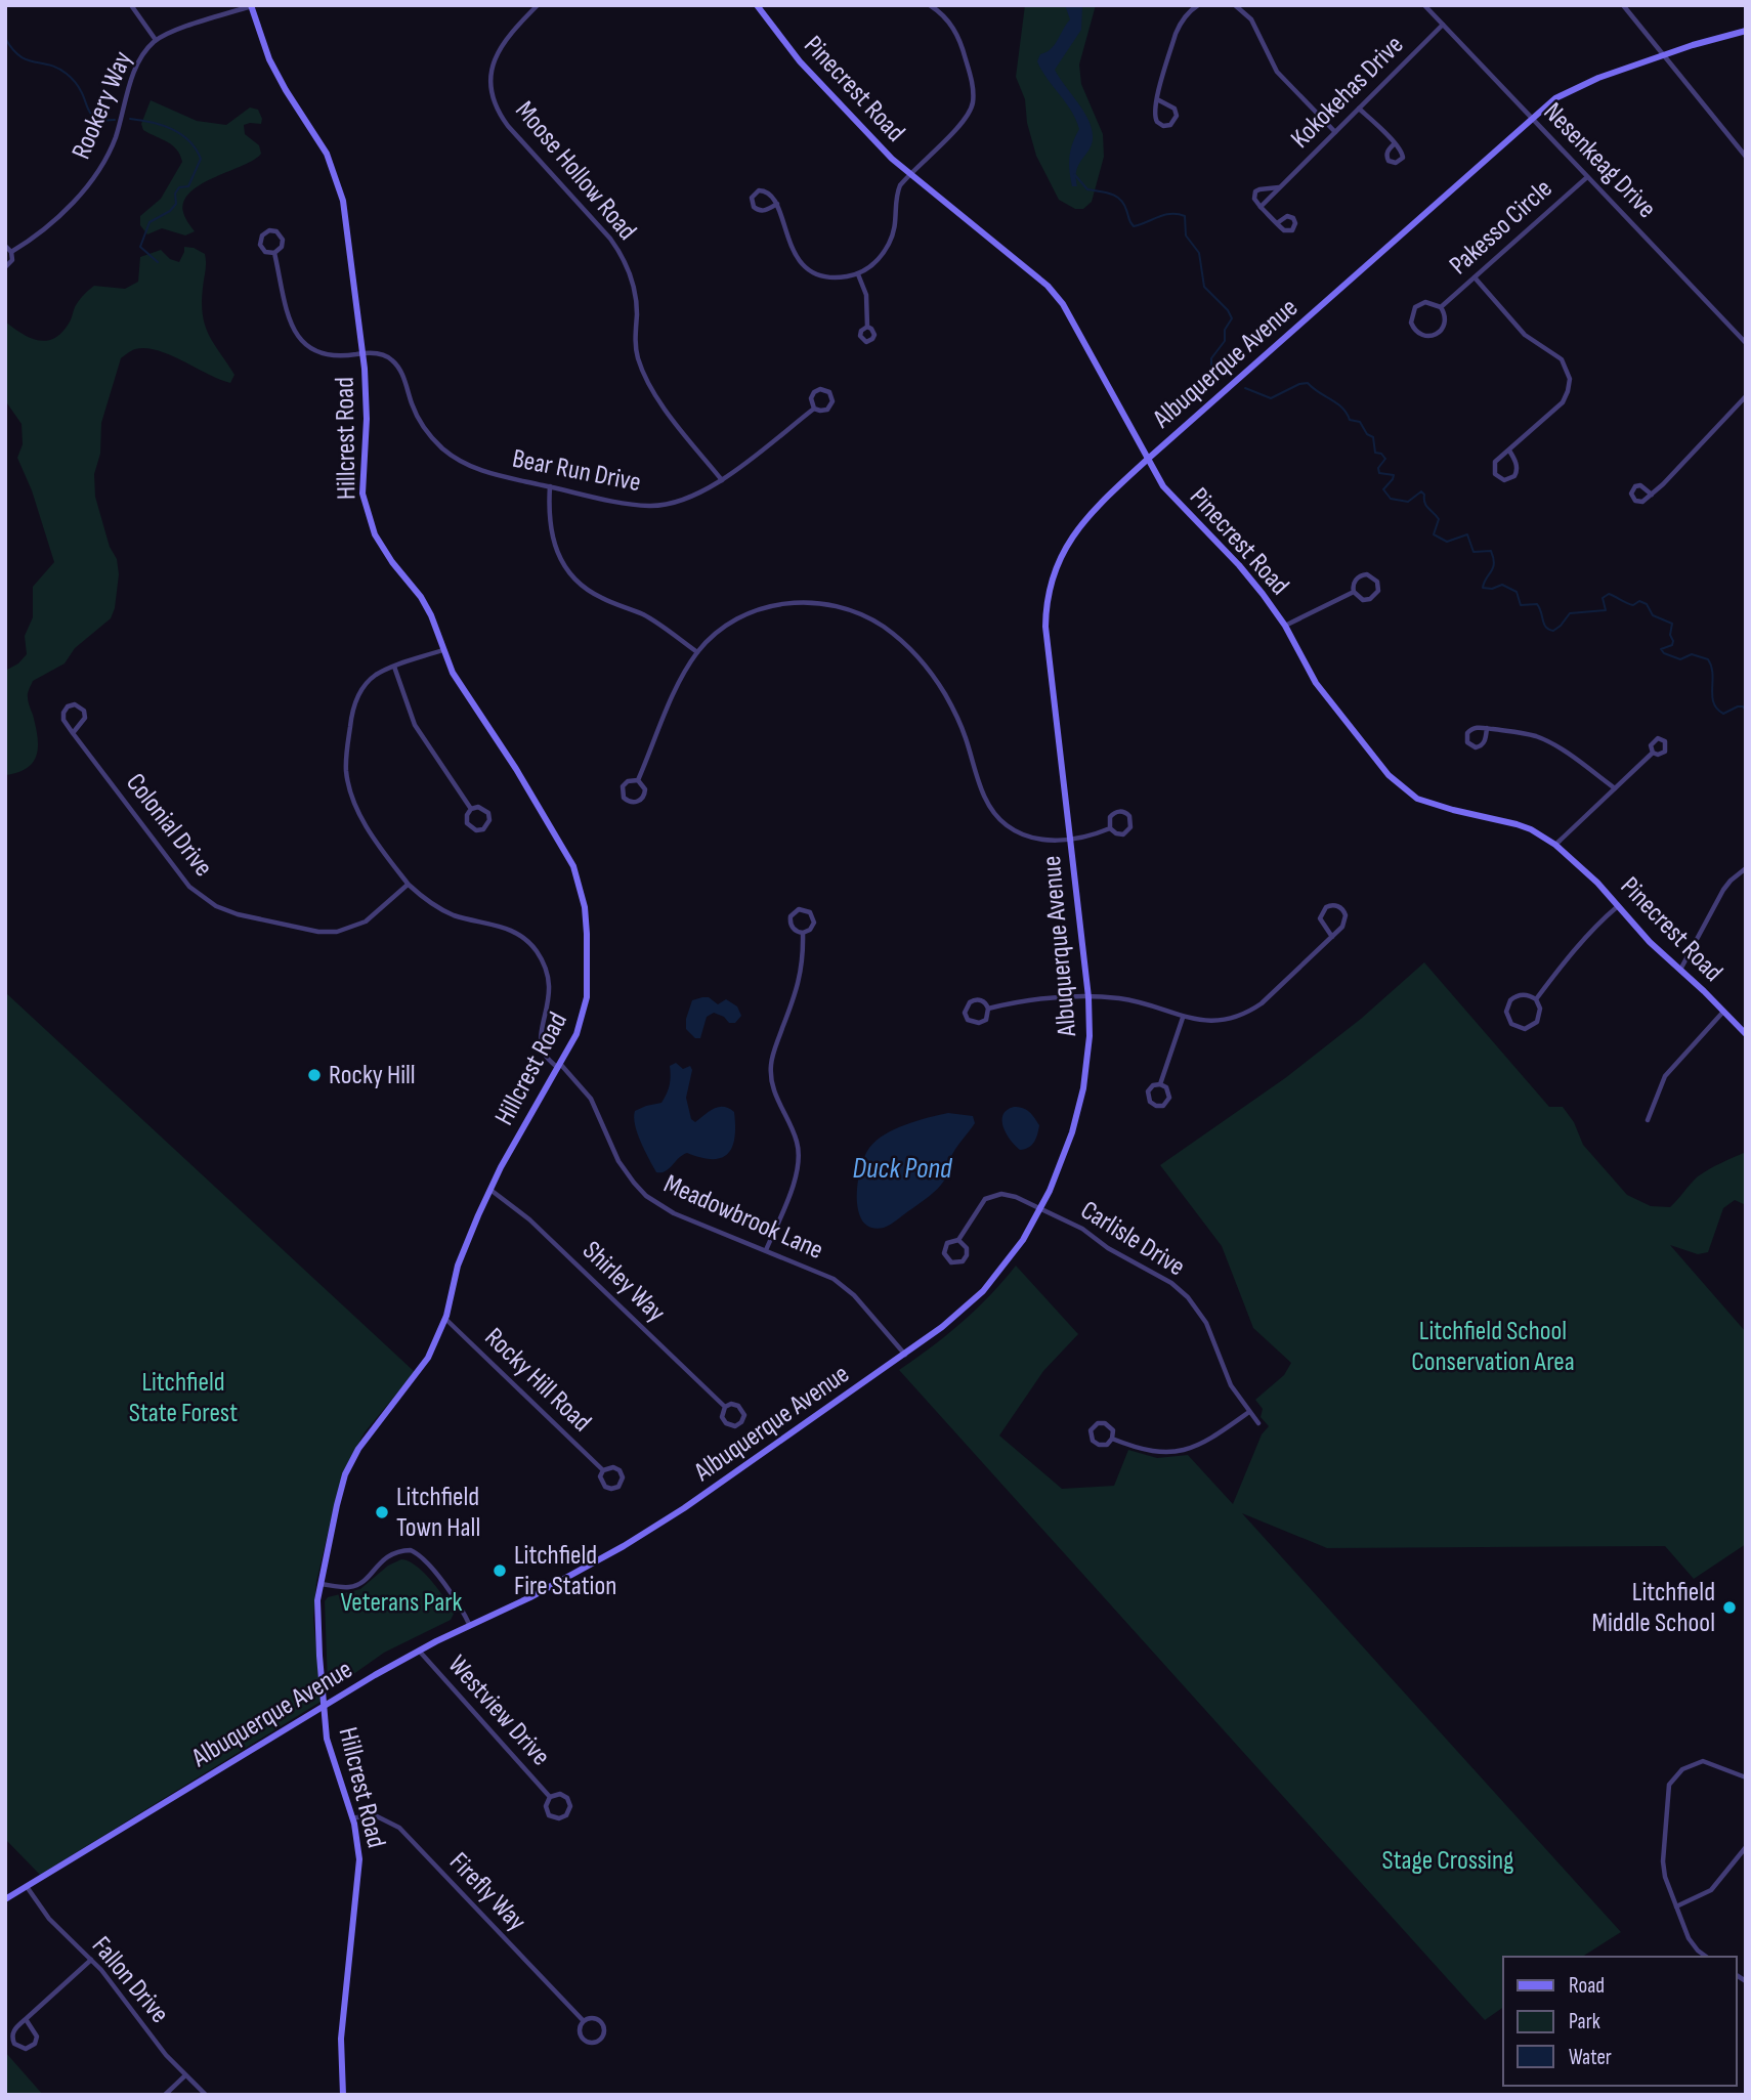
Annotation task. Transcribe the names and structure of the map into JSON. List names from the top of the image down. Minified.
{"streets":{"street":["Pinecrest Road","Kokokehas Drive","Rookery Way","Nesenkeag Drive","Moose Hollow Road","Pakesso Circle","Albuquerque Avenue","Hillcrest Road","Bear Run Drive","Colonial Drive","Meadowbrook Lane","Carlisle Drive","Shirley Way","Rocky Hill Road","Westview Drive","Firefly Way","Fallon Drive"]},"crossings":[["Pinecrest Road","Albuquerque Avenue"],["Kokokehas Drive","Nesenkeag Drive"],["Rookery Way","Hillcrest Road"],["Nesenkeag Drive","Pakesso Circle"],["Nesenkeag Drive","Albuquerque Avenue"],["Moose Hollow Road","Bear Run Drive"],["Albuquerque Avenue","Hillcrest Road"],["Albuquerque Avenue","Meadowbrook Lane"],["Albuquerque Avenue","Carlisle Drive"],["Albuquerque Avenue","Westview Drive"],["Albuquerque Avenue","Fallon Drive"],["Hillcrest Road","Bear Run Drive"],["Hillcrest Road","Meadowbrook Lane"],["Hillcrest Road","Shirley Way"],["Hillcrest Road","Rocky Hill Road"],["Hillcrest Road","Firefly Way"],["Colonial Drive","Meadowbrook Lane"]],"water":["Duck Pond"],"parks":["Litchfield School Conservation Area","Litchfield State Forest","Veterans Park","Stage Crossing"],"places":["Rocky Hill","Litchfield Town Hall","Litchfield Fire Station","Litchfield Middle School"],"legend":["Road","Park","Water"]}
